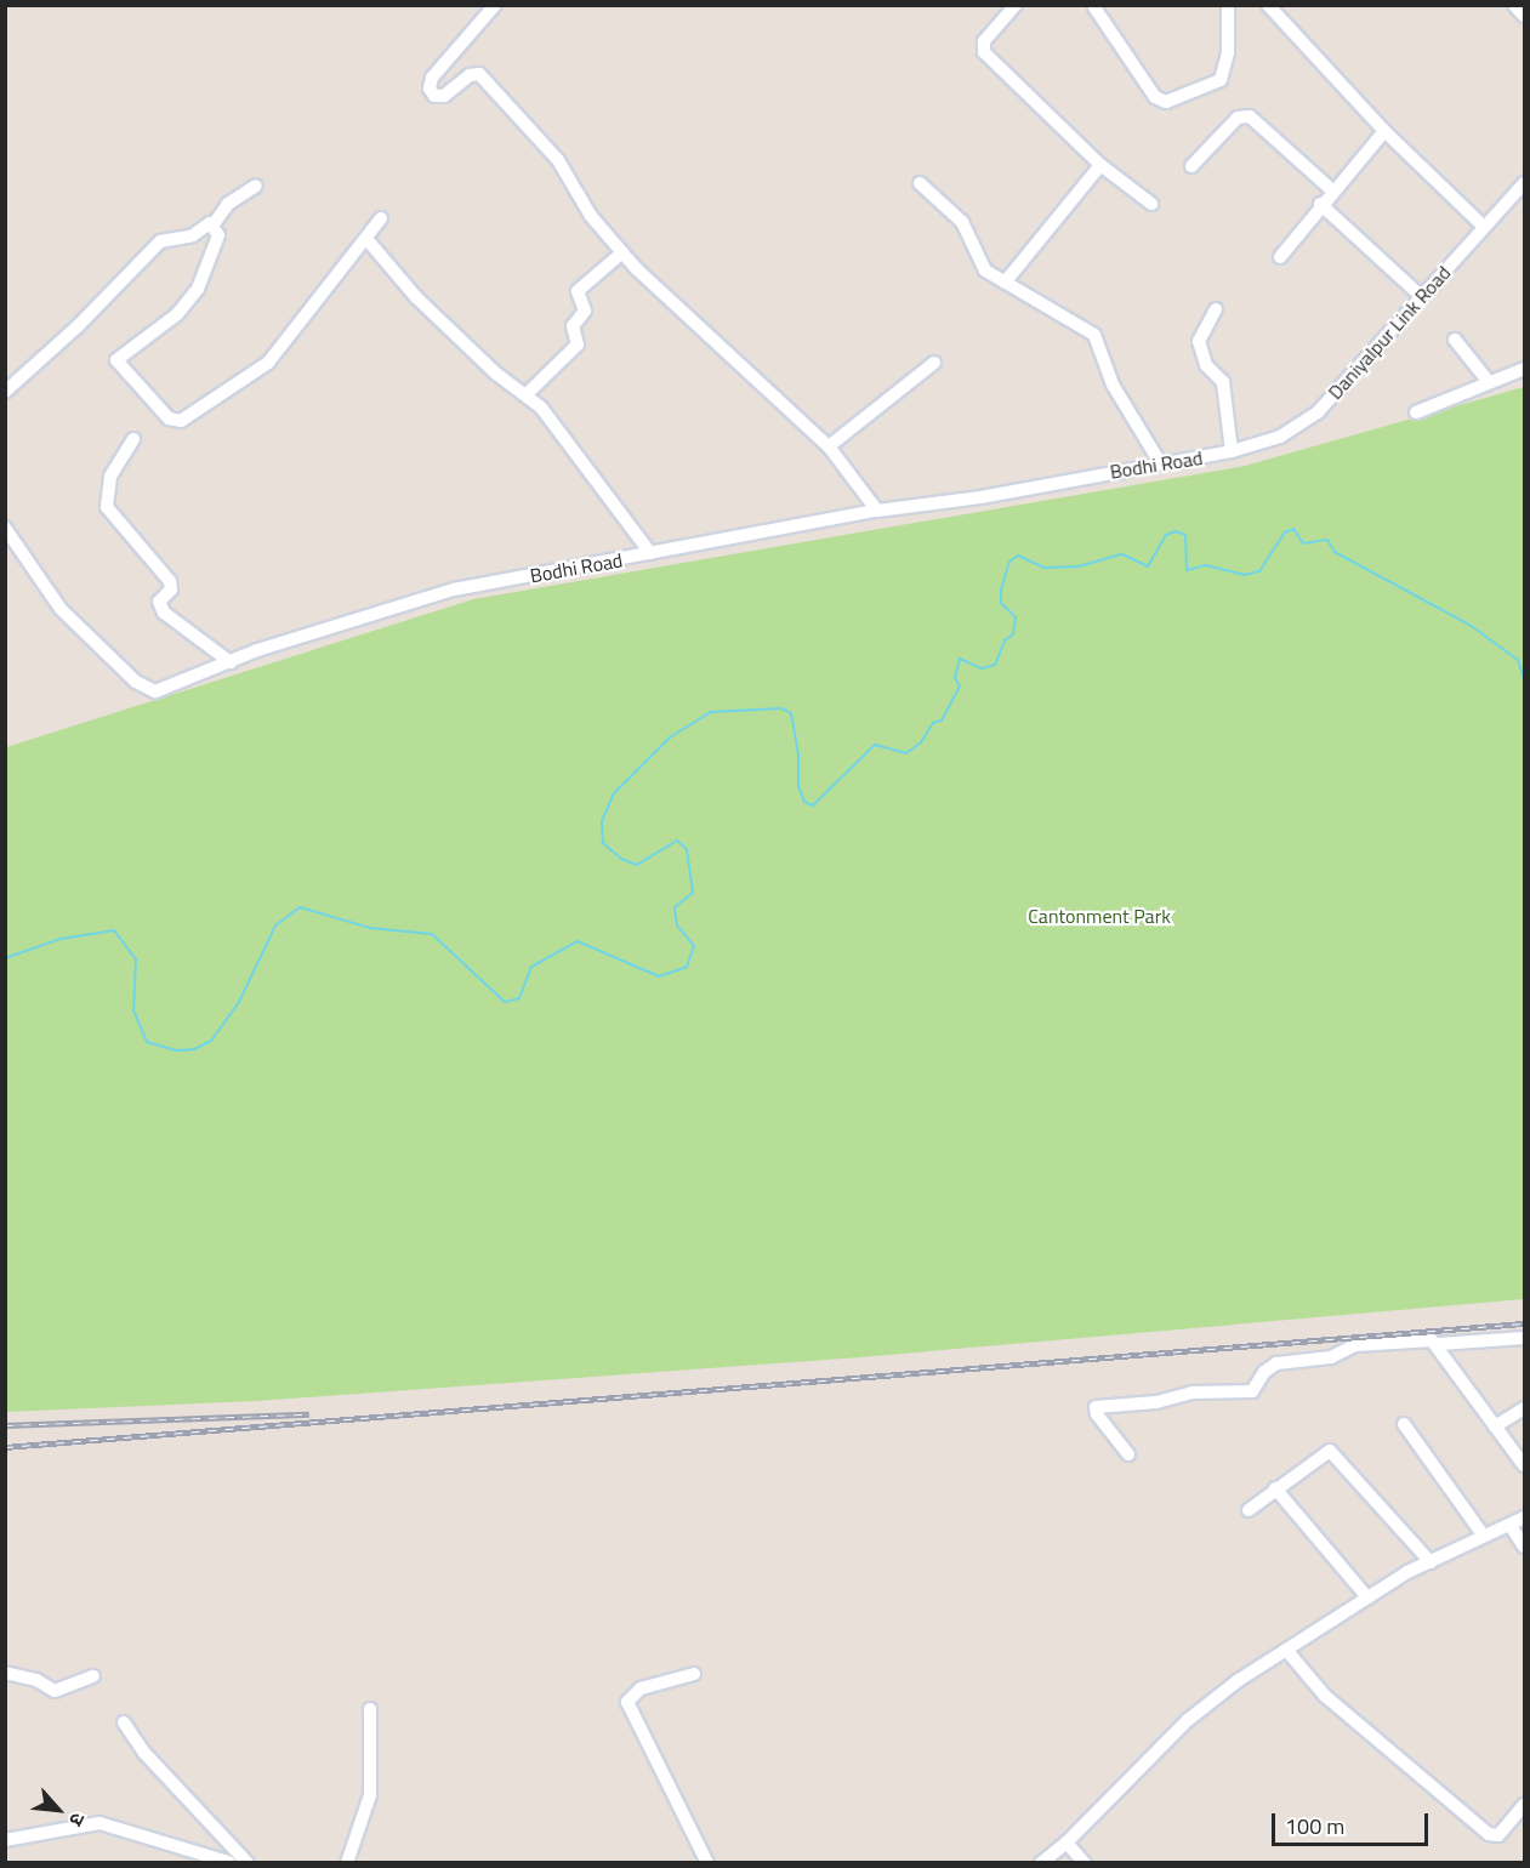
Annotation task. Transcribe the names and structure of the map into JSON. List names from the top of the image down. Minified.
{"streets":{"street":["Daniyalpur Link Road","Bodhi Road"]},"crossings":[["Daniyalpur Link Road","Bodhi Road"]],"parks":["Cantonment Park"],"scale_bar":"100 m","north":"bottom right"}
